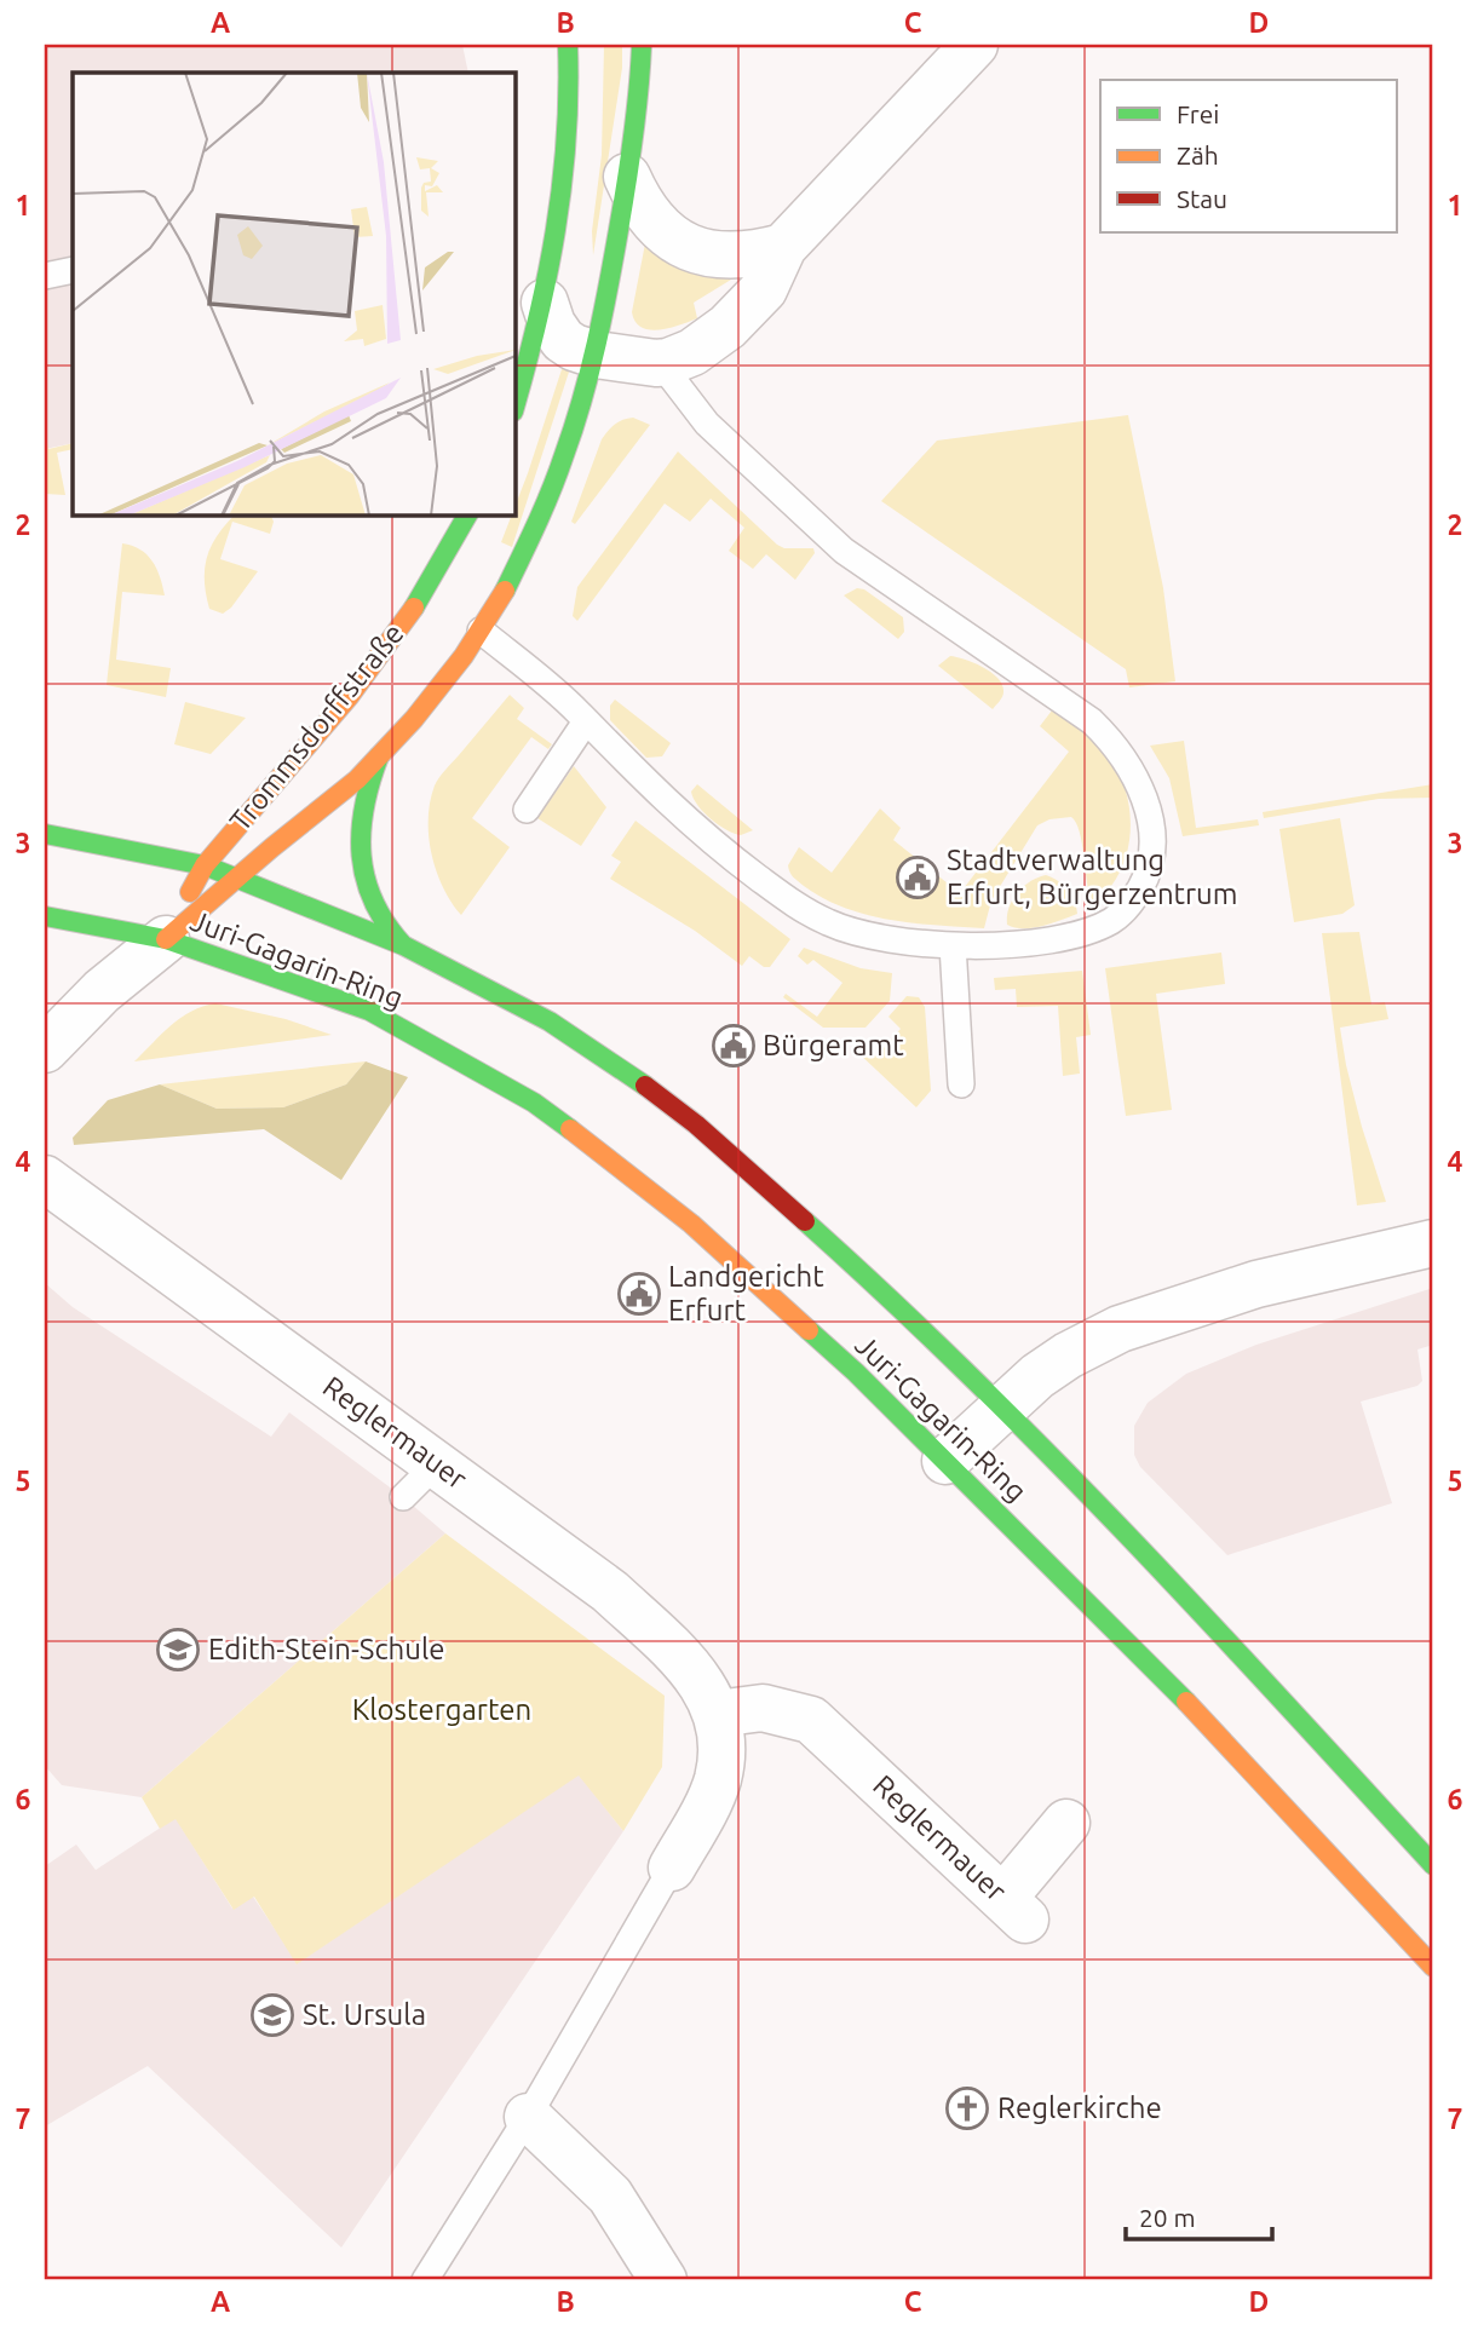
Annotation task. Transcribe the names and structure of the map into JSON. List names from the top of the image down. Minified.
{"streets":{"street":["Trommsdorffstraße","Juri-Gagarin-Ring","Reglermauer"]},"crossings":[["Trommsdorffstraße","Juri-Gagarin-Ring"]],"parks":["Klostergarten"],"places":{"public building":["Stadtverwaltung Erfurt, Bürgerzentrum","Bürgeramt","Landgericht Erfurt"],"school or university":["Edith-Stein-Schule","St. Ursula"],"church":["Reglerkirche"]},"legend":["Frei","Zäh","Stau"],"scale_bar":"20 m","grid":{"columns":["A","B","C","D"],"rows":["1","2","3","4","5","6","7"]}}
